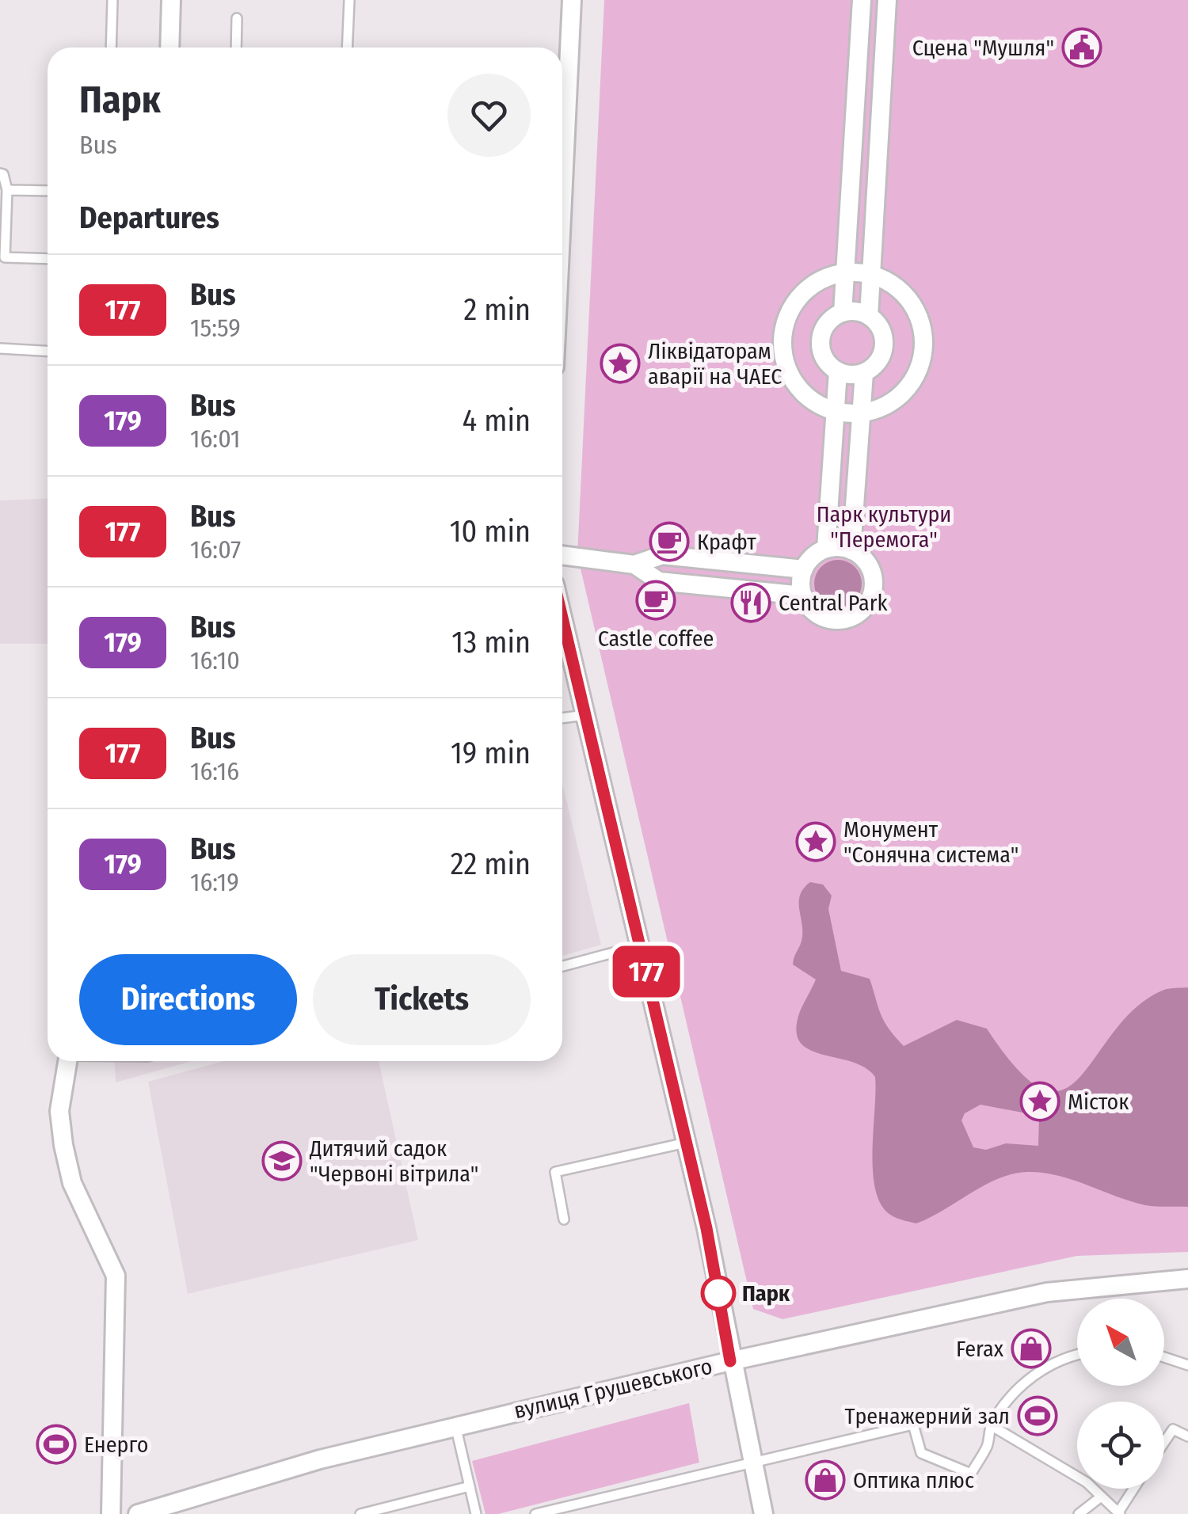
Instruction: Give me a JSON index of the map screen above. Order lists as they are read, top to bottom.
{
  "streets": {
    "street": ["вулиця Грушевського"]
  },
  "parks": ["Парк культури \"Перемога\""],
  "places": {
    "public building": ["Сцена \"Мушля\""],
    "place": ["Ліквідаторам аварії на ЧАЕС", "Монумент \"Сонячна система\"", "Місток"],
    "cafe": ["Крафт", "Castle coffee"],
    "restaurant": ["Central Park"],
    "school or university": ["Дитячий садок \"Червоні вітрила\""],
    "other": ["Парк"],
    "shop": ["Ferax", "Оптика плюс"],
    "sports": ["Тренажерний зал", "Енерго"]
  },
  "lines": ["bus line 177"],
  "north": "top left",
  "page": {
    "on_map": "177",
    "heading": [
      ["Парк", "Bus"],
      "Departures"
    ],
    "list": [
      {
        "mark": "177",
        "name": "Bus",
        "note": "15:59",
        "value": "2 min"
      },
      {
        "mark": "179",
        "name": "Bus",
        "note": "16:01",
        "value": "4 min"
      },
      {
        "mark": "177",
        "name": "Bus",
        "note": "16:07",
        "value": "10 min"
      },
      {
        "mark": "179",
        "name": "Bus",
        "note": "16:10",
        "value": "13 min"
      },
      {
        "mark": "177",
        "name": "Bus",
        "note": "16:16",
        "value": "19 min"
      },
      {
        "mark": "179",
        "name": "Bus",
        "note": "16:19",
        "value": "22 min"
      }
    ],
    "buttons": ["Directions", "Tickets"]
  }
}
